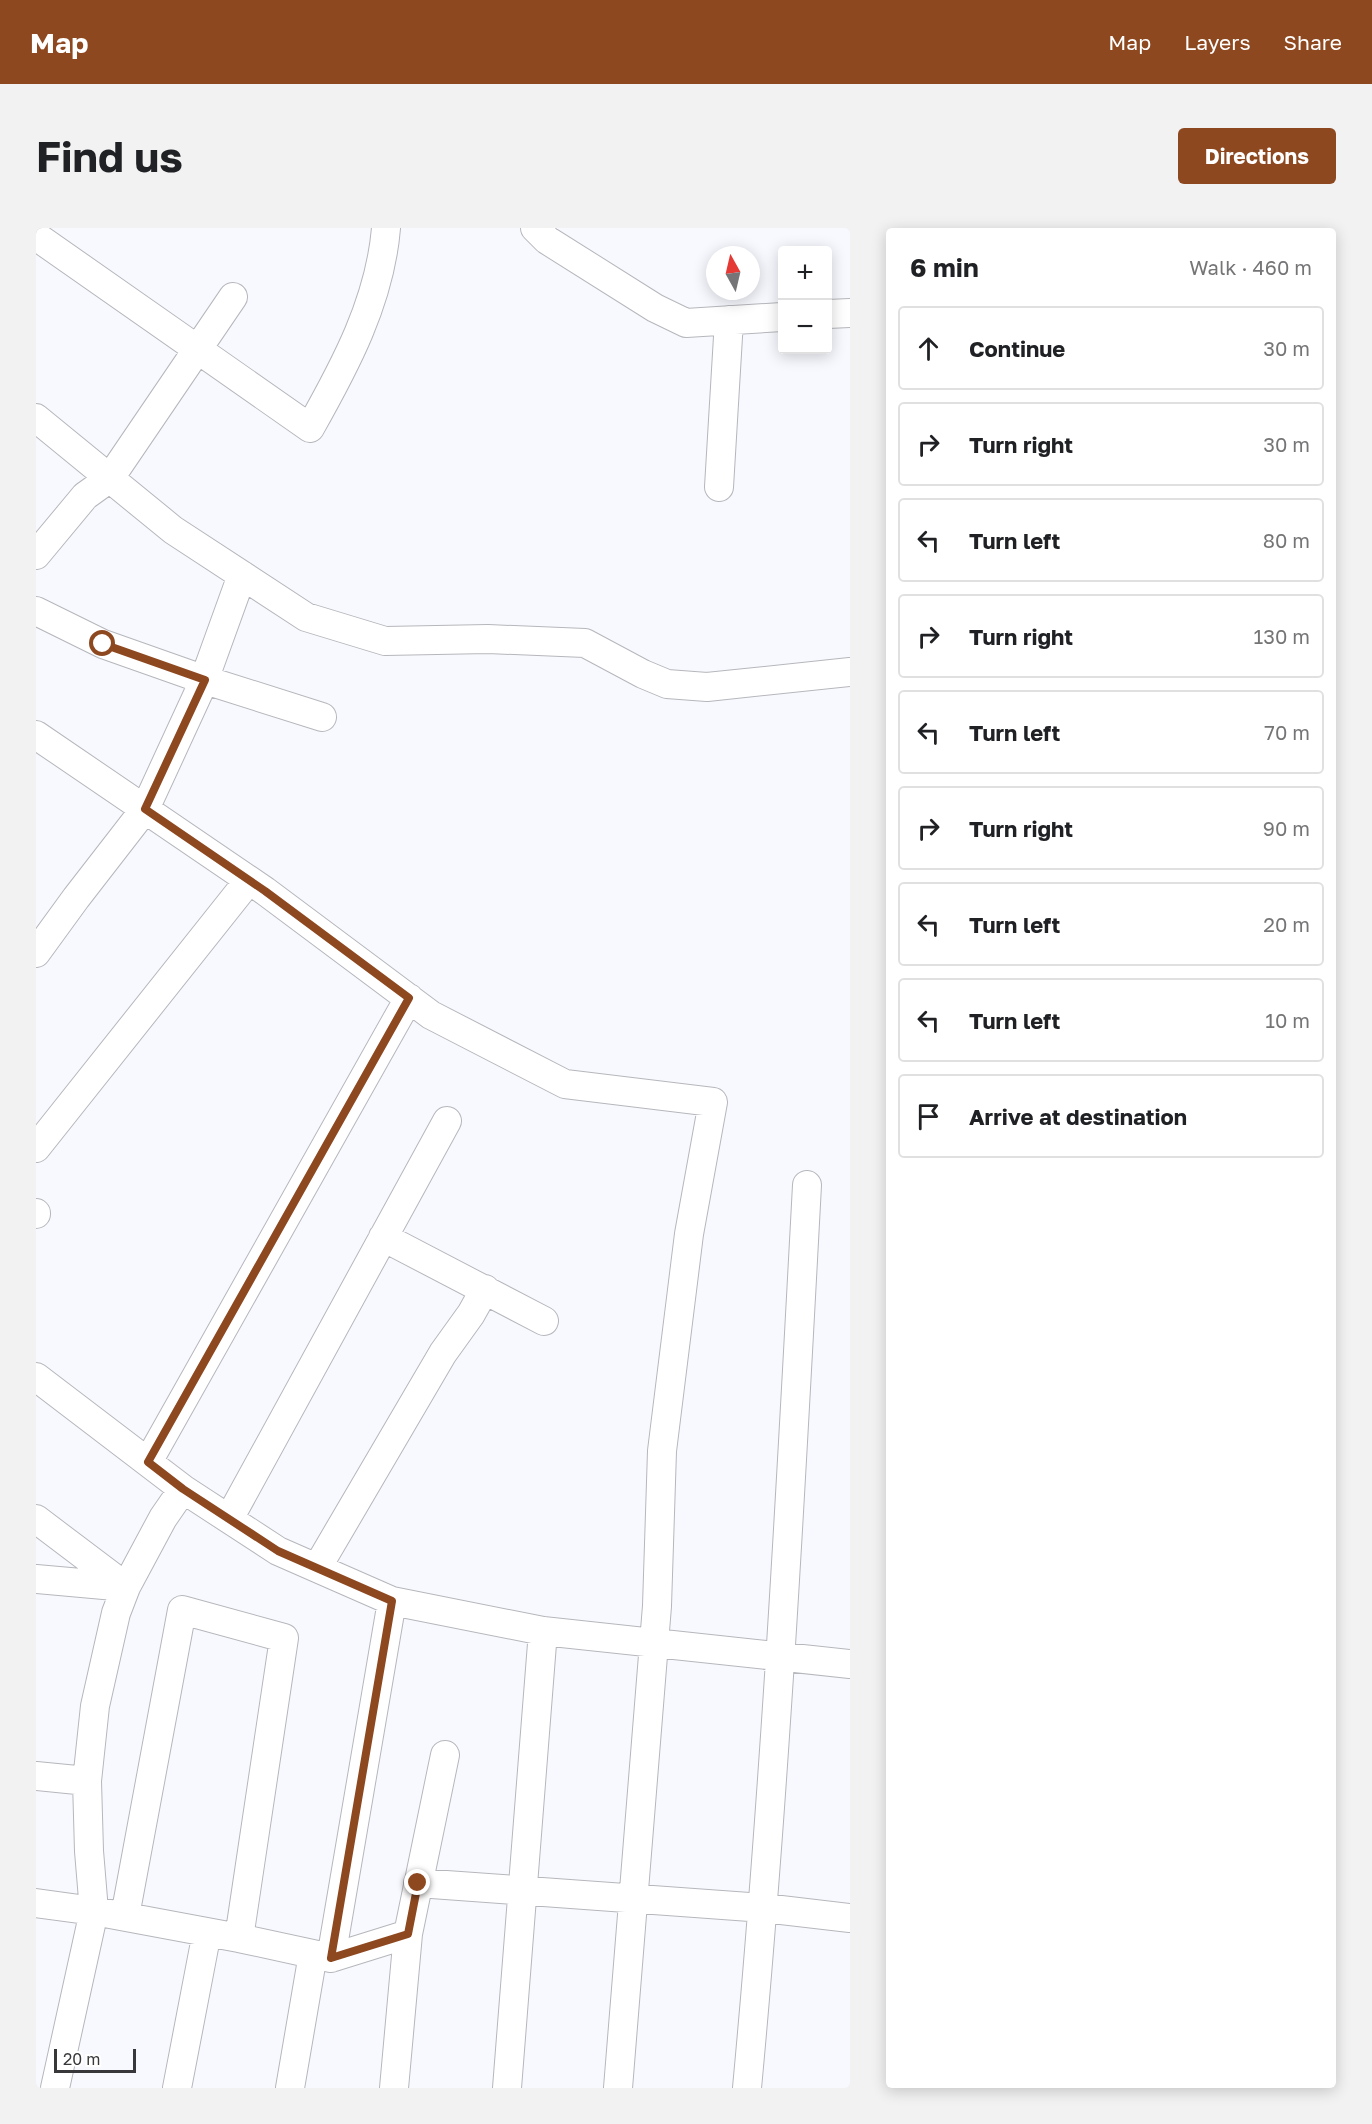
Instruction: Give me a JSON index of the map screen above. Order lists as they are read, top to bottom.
{
  "scale_bar": "20 m",
  "north": "top",
  "page": {
    "header": "Map",
    "nav": ["Map", "Layers", "Share"],
    "buttons": "Directions",
    "title": "Find us",
    "heading": ["6 min", "Walk · 460 m"],
    "map_buttons": ["+", "−"],
    "list": [
      ["Continue", "30 m"],
      ["Turn right", "30 m"],
      ["Turn left", "80 m"],
      ["Turn right", "130 m"],
      ["Turn left", "70 m"],
      ["Turn right", "90 m"],
      ["Turn left", "20 m"],
      ["Turn left", "10 m"],
      "Arrive at destination"
    ],
    "scale": "20 m"
  }
}
